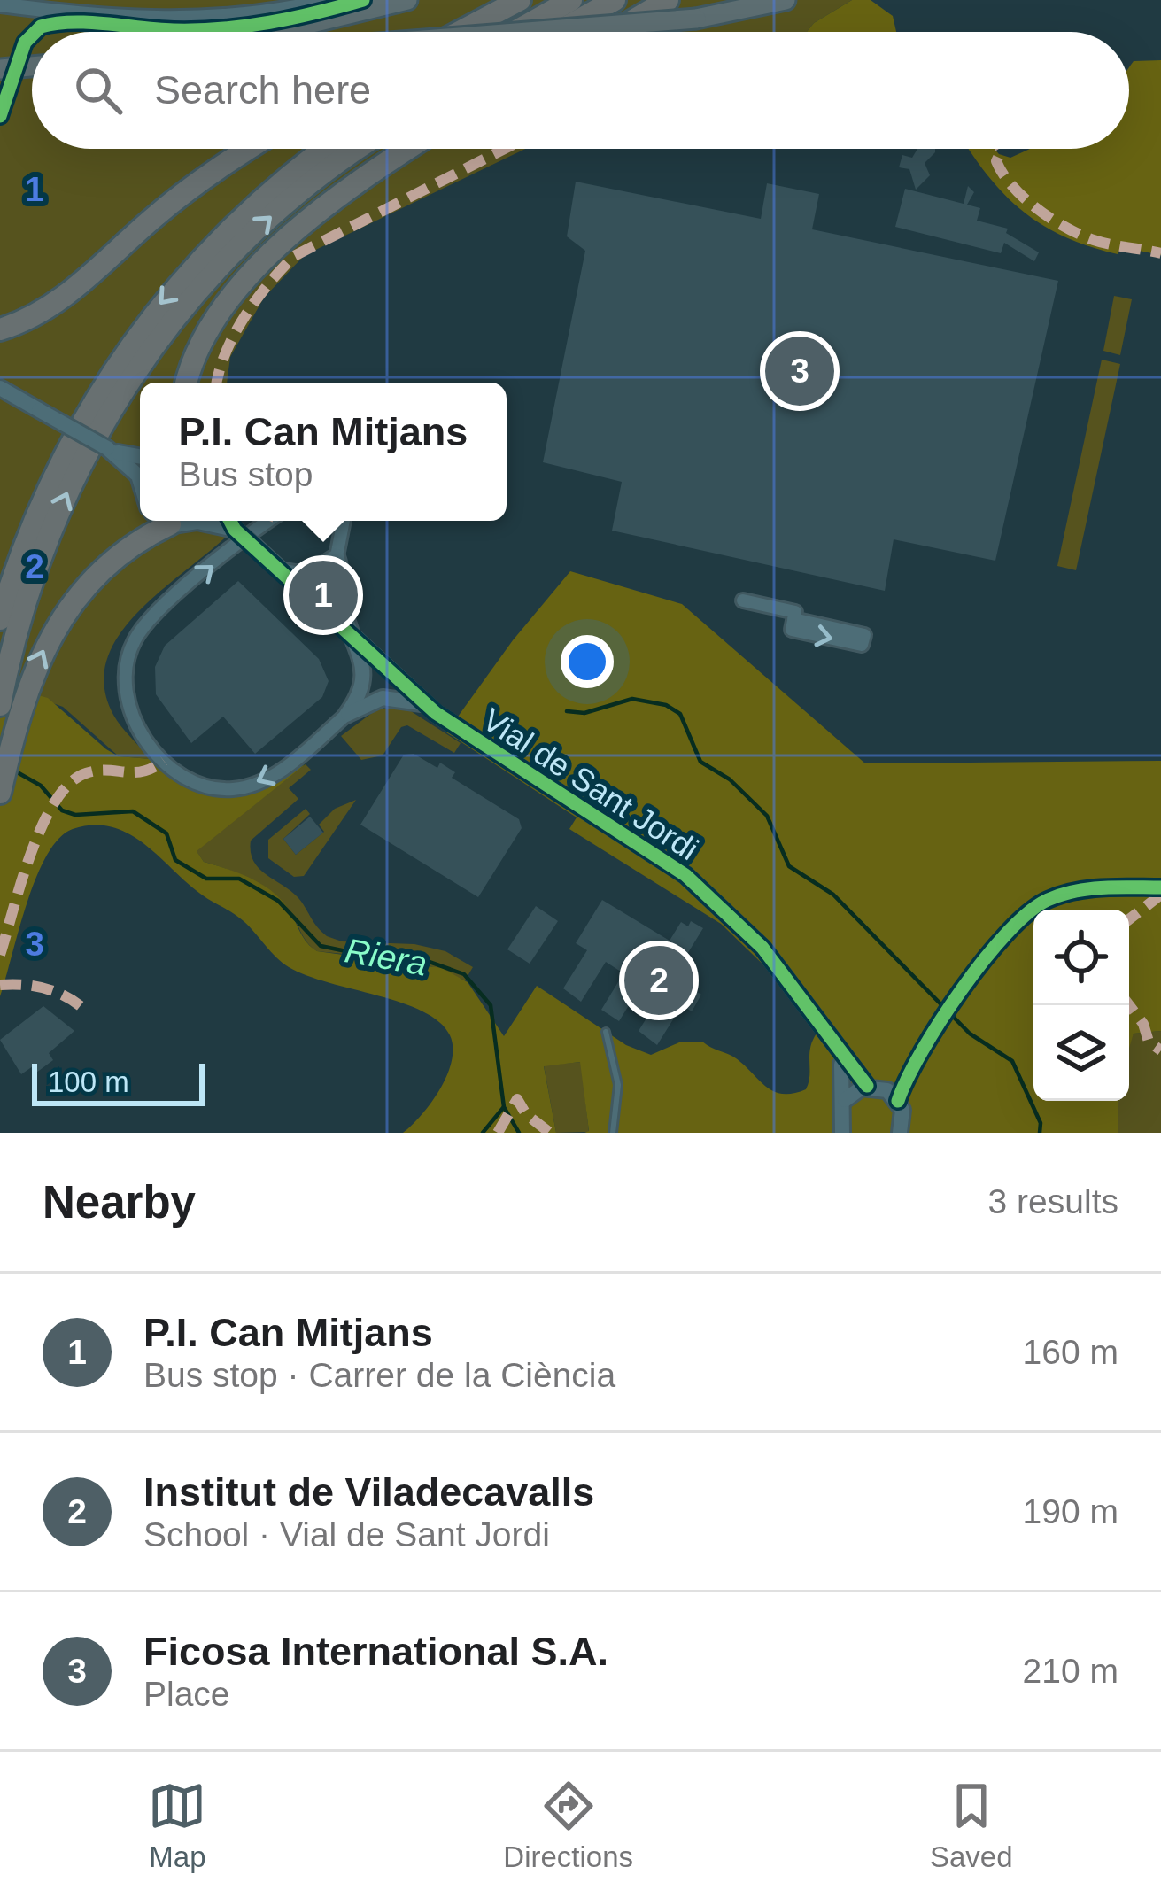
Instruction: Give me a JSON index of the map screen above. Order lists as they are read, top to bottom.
{
  "streets": {
    "street": ["Vial de Sant Jordi"]
  },
  "water": ["Riera"],
  "scale_bar": "100 m",
  "page": {
    "search": "Search here",
    "pins": ["3", "1", "2"],
    "popup": ["P.I. Can Mitjans", "Bus stop"],
    "scale": "100 m",
    "heading": ["Nearby", "3 results"],
    "list": [
      {
        "mark": "1",
        "name": "P.I. Can Mitjans",
        "note": "Bus stop · Carrer de la Ciència",
        "value": "160 m"
      },
      {
        "mark": "2",
        "name": "Institut de Viladecavalls",
        "note": "School · Vial de Sant Jordi",
        "value": "190 m"
      },
      {
        "mark": "3",
        "name": "Ficosa International S.A.",
        "note": "Place",
        "value": "210 m"
      }
    ],
    "nav": ["Map", "Directions", "Saved"]
  },
  "grid": {
    "rows": ["1", "2", "3"]
  }
}
